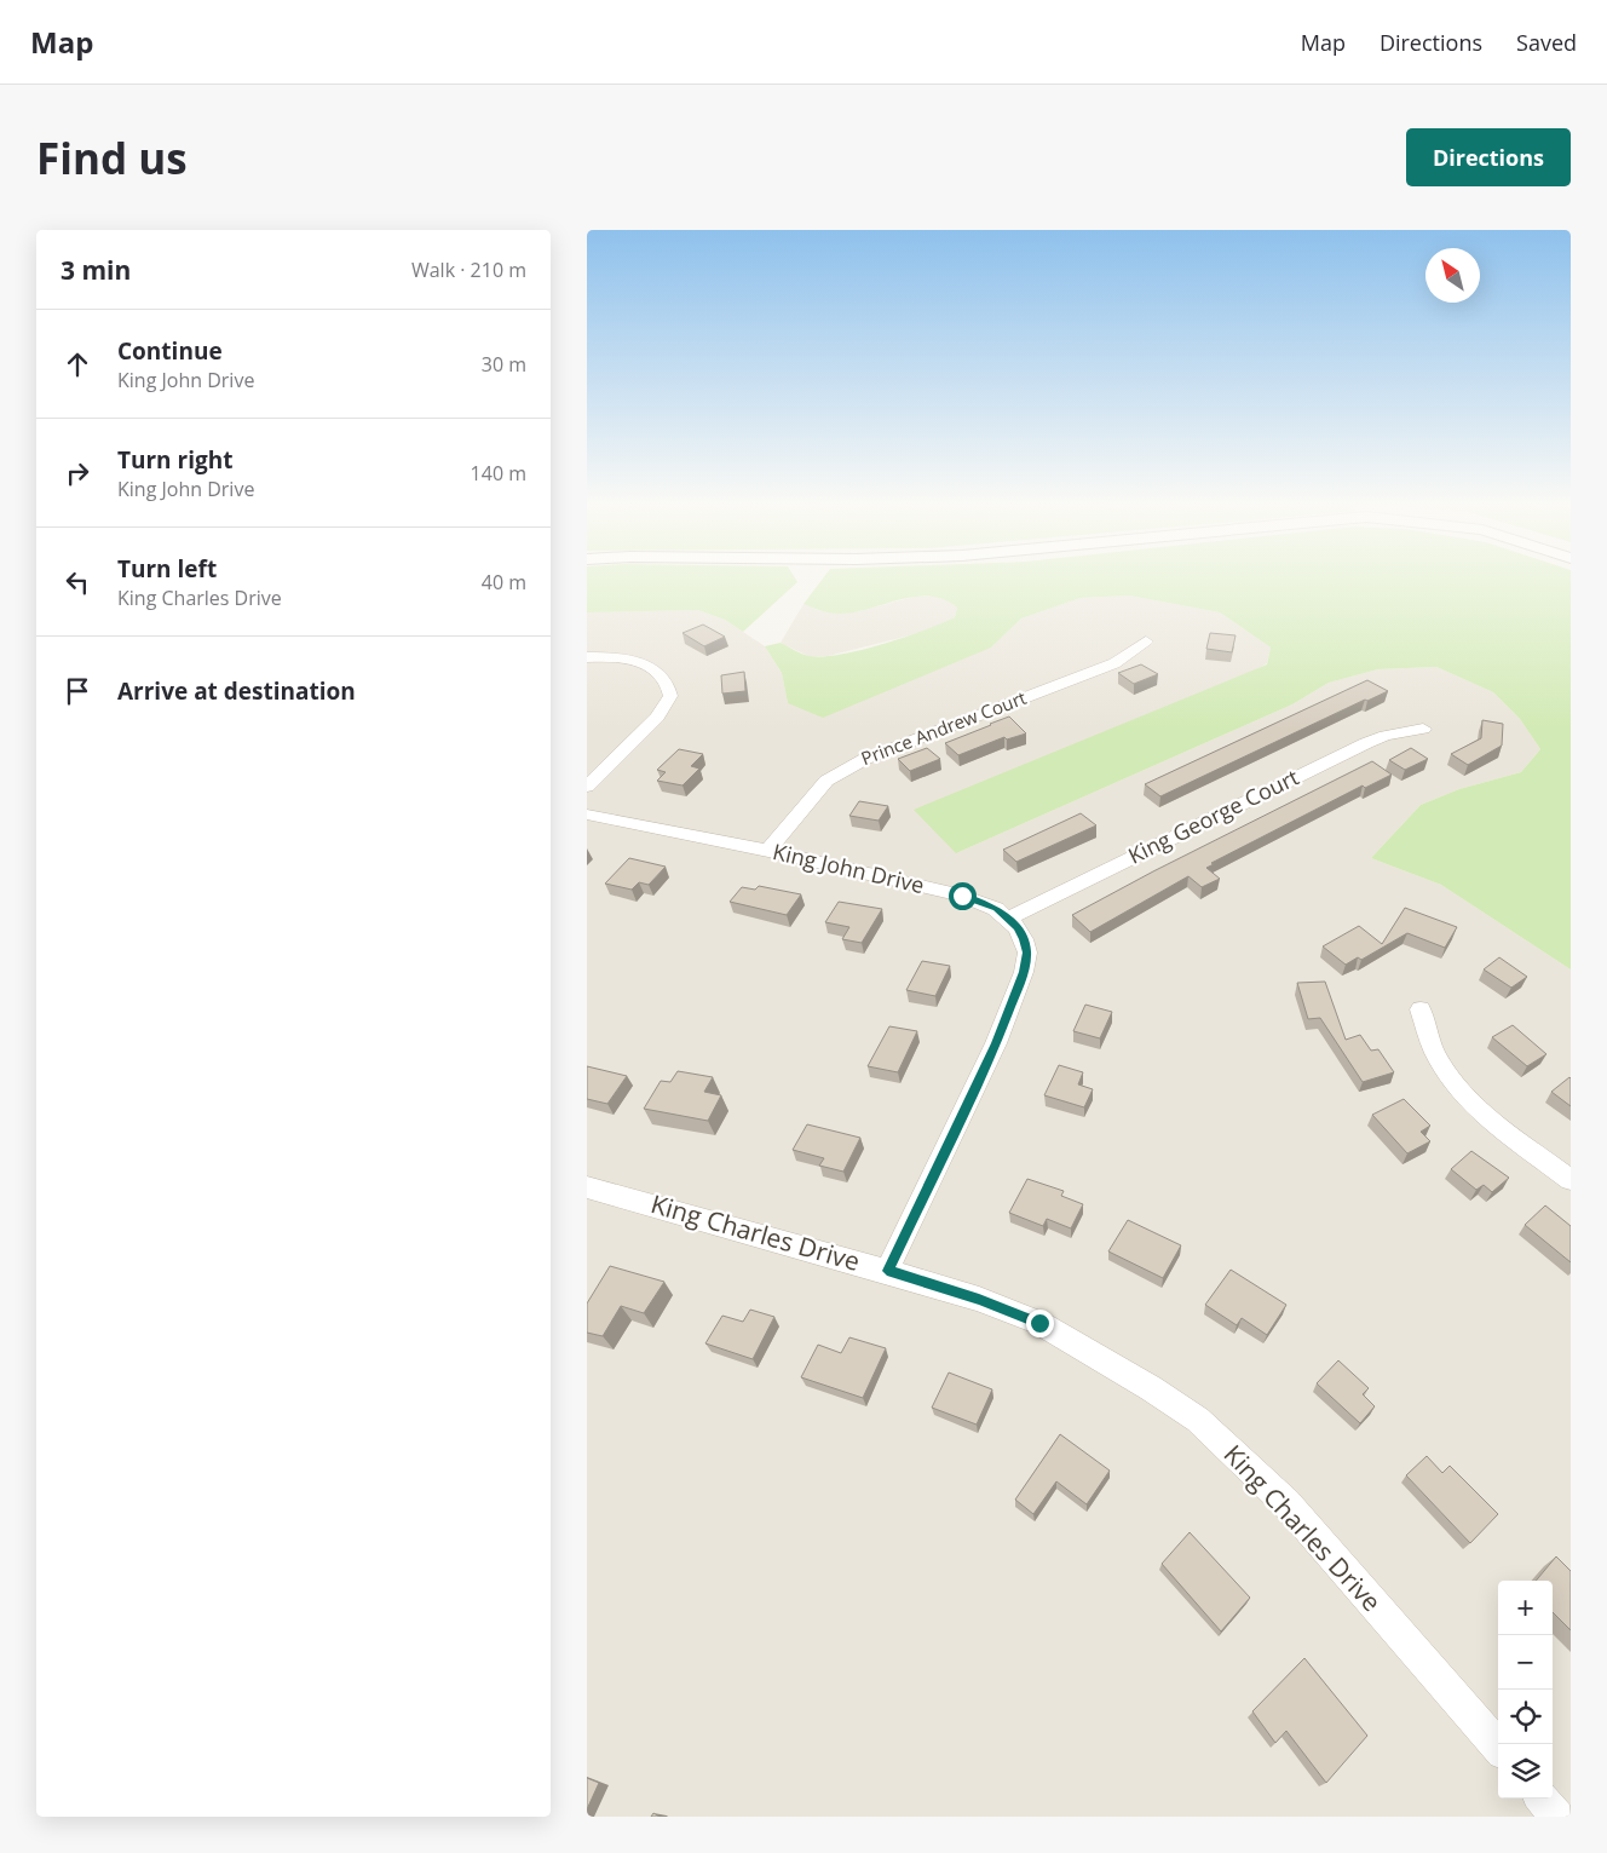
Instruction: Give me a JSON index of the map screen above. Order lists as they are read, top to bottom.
{
  "streets": {
    "street": [
      "Prince Andrew Court",
      "King George Court",
      "King John Drive",
      "King Charles Drive"
    ]
  },
  "crossings": [
    ["Prince Andrew Court", "King John Drive"],
    ["King George Court", "King John Drive"],
    ["King John Drive", "King Charles Drive"]
  ],
  "north": "top left",
  "page": {
    "header": "Map",
    "nav": ["Map", "Directions", "Saved"],
    "buttons": "Directions",
    "title": "Find us",
    "heading": ["3 min", "Walk · 210 m"],
    "list": [
      ["Continue", "King John Drive", "30 m"],
      ["Turn right", "King John Drive", "140 m"],
      ["Turn left", "King Charles Drive", "40 m"],
      "Arrive at destination"
    ],
    "map_buttons": ["+", "−"]
  }
}
